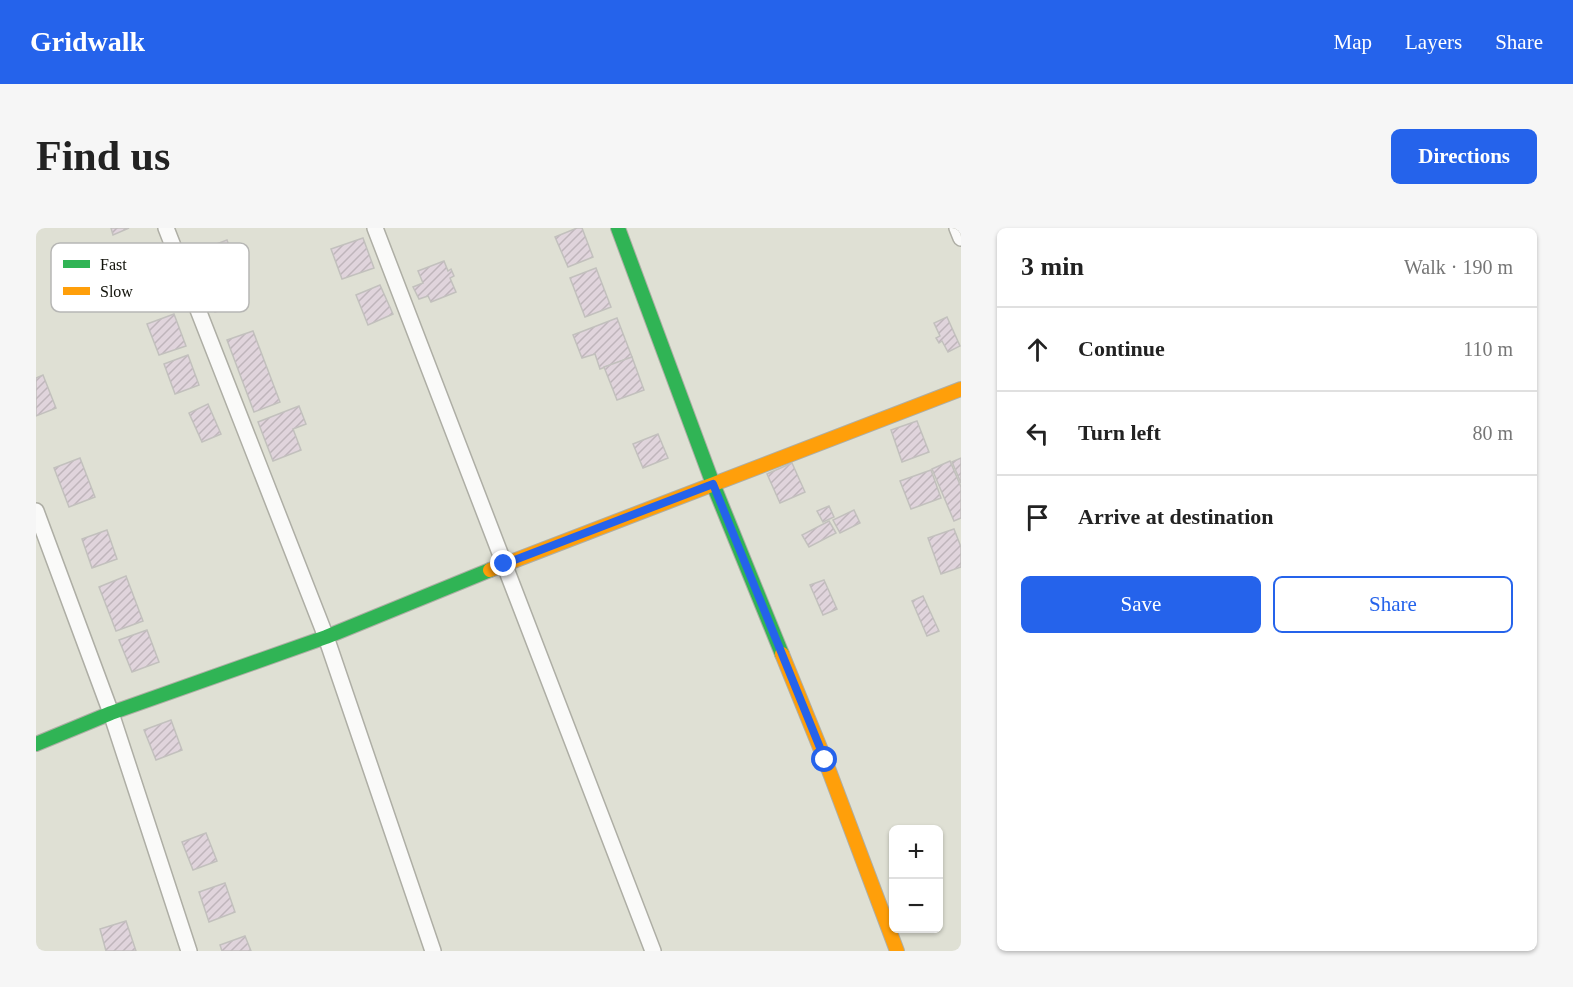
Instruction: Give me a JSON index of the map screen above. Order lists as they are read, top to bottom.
{
  "legend": ["Fast", "Slow"],
  "page": {
    "header": "Gridwalk",
    "nav": ["Map", "Layers", "Share"],
    "buttons": [
      "Directions",
      ["Save", "Share"]
    ],
    "title": "Find us",
    "heading": ["3 min", "Walk · 190 m"],
    "list": [
      ["Continue", "110 m"],
      ["Turn left", "80 m"],
      "Arrive at destination"
    ],
    "map_buttons": ["+", "−"]
  }
}
